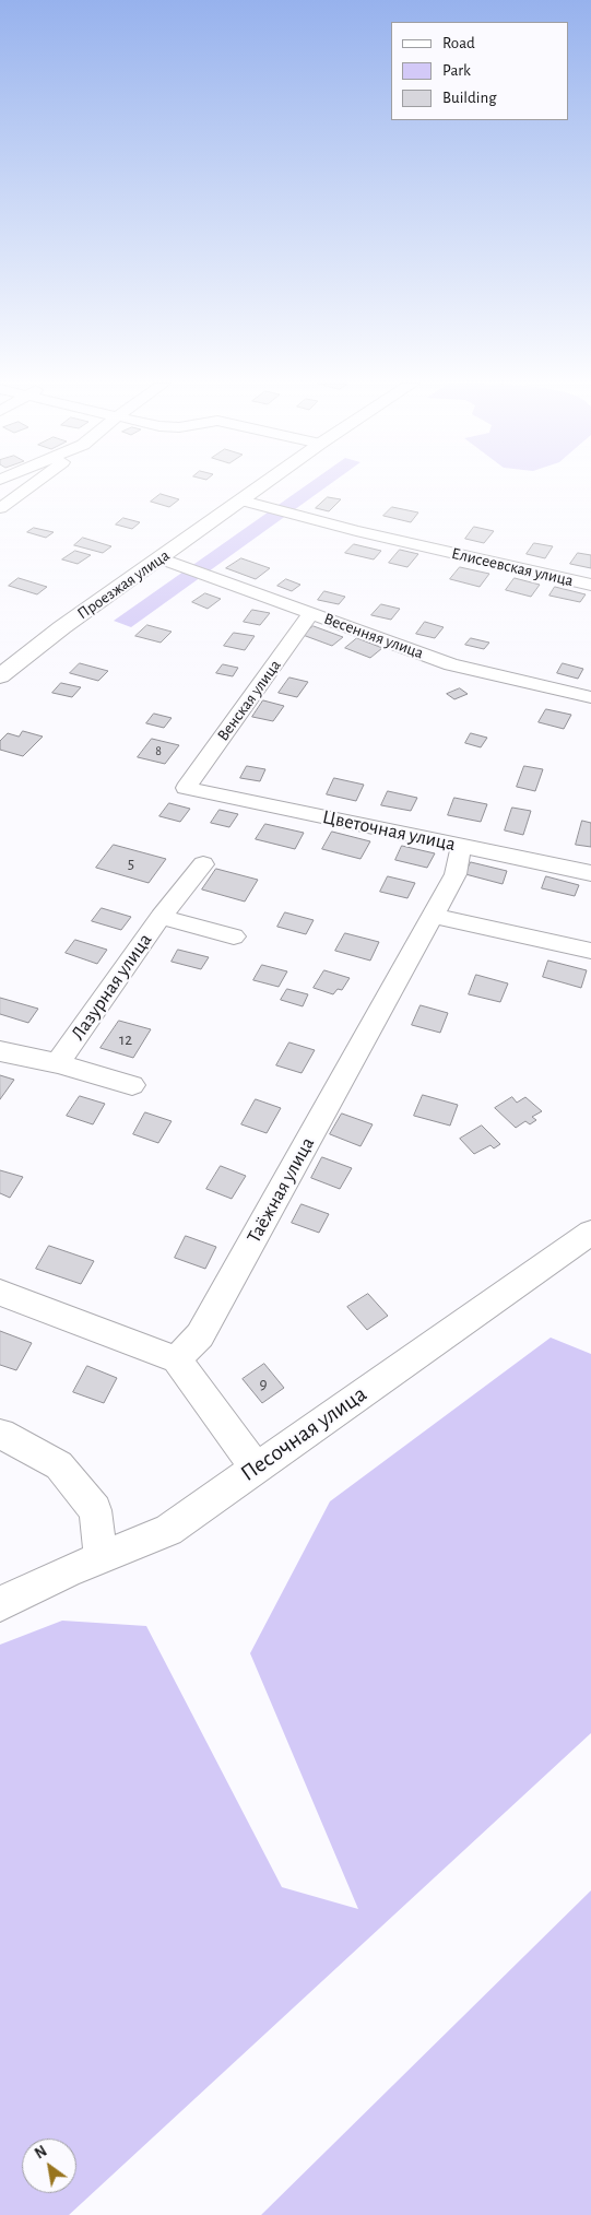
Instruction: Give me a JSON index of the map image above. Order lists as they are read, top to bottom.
{
  "streets": {
    "main road": ["Проезжая улица"],
    "street": [
      "Елисеевская улица",
      "Весенняя улица",
      "Венская улица",
      "Цветочная улица",
      "Лазурная улица",
      "Таёжная улица",
      "Песочная улица"
    ]
  },
  "crossings": [
    ["Елисеевская улица", "Проезжая улица"],
    ["Проезжая улица", "Весенняя улица"],
    ["Весенняя улица", "Венская улица"],
    ["Венская улица", "Цветочная улица"],
    ["Цветочная улица", "Таёжная улица"]
  ],
  "house_numbers": [
    "8",
    "5",
    "12",
    "9"
  ],
  "legend": ["Road", "Park", "Building"],
  "north": "top left"
}
